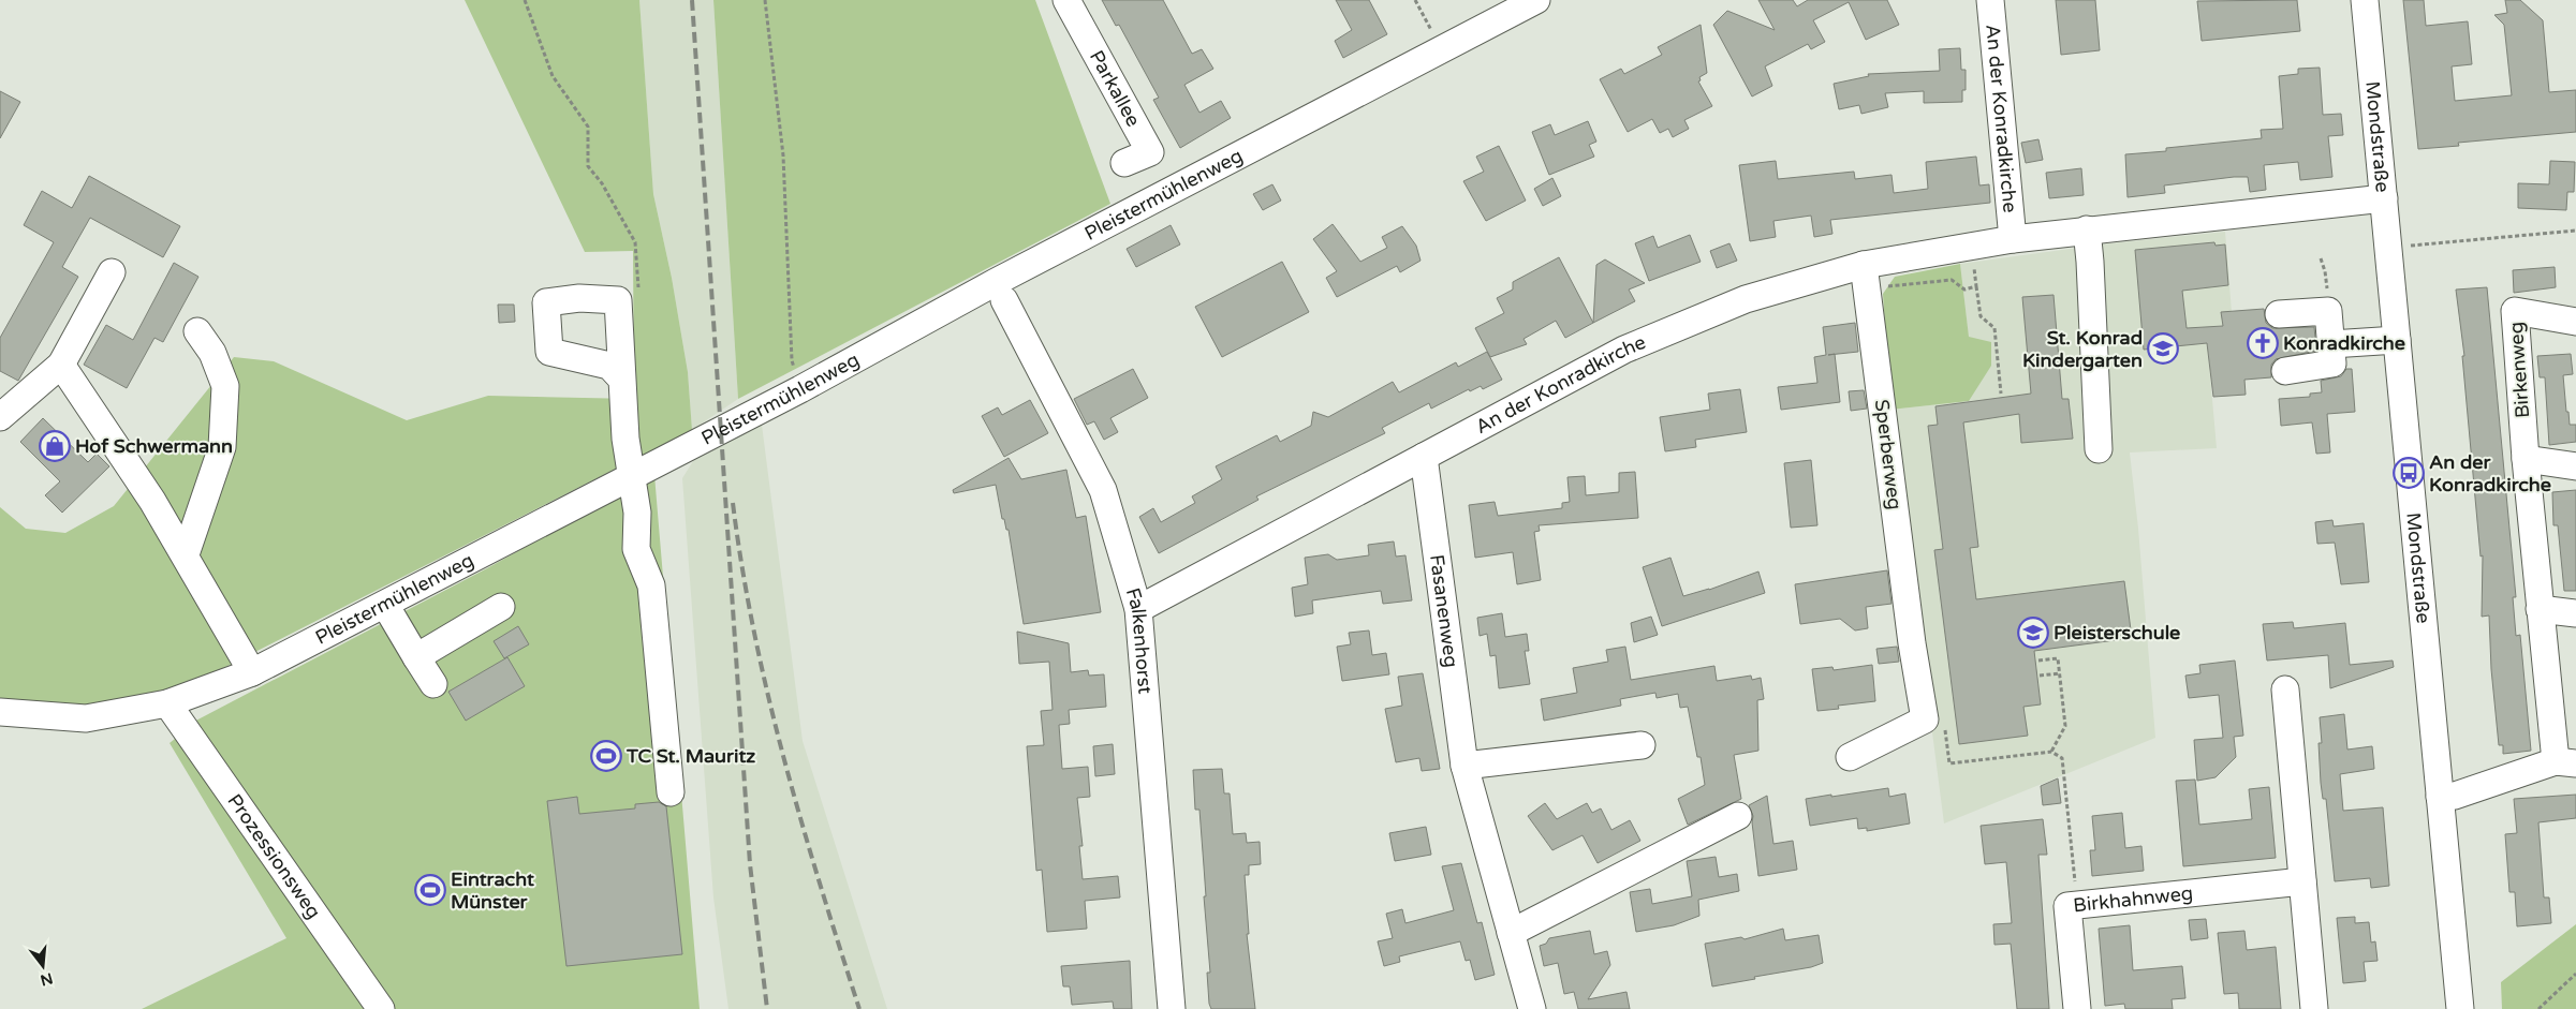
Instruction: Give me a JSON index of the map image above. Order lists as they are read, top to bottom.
{
  "streets": {
    "street": [
      "Parkallee",
      "An der Konradkirche",
      "Mondstraße",
      "Pleistermühlenweg",
      "Birkenweg",
      "Sperberweg",
      "Fasanenweg",
      "Falkenhorst",
      "Prozessionsweg",
      "Birkhahnweg"
    ]
  },
  "crossings": [
    ["An der Konradkirche", "Mondstraße"],
    ["An der Konradkirche", "Sperberweg"],
    ["An der Konradkirche", "Fasanenweg"],
    ["An der Konradkirche", "Falkenhorst"],
    ["Mondstraße", "Birkenweg"],
    ["Pleistermühlenweg", "Prozessionsweg"]
  ],
  "places": {
    "church": ["Konradkirche"],
    "school or university": ["St. Konrad Kindergarten", "Pleisterschule"],
    "shop": ["Hof Schwermann"],
    "bus stop": ["An der Konradkirche"],
    "sports": ["TC St. Mauritz", "Eintracht Münster"]
  },
  "north": "bottom"
}
